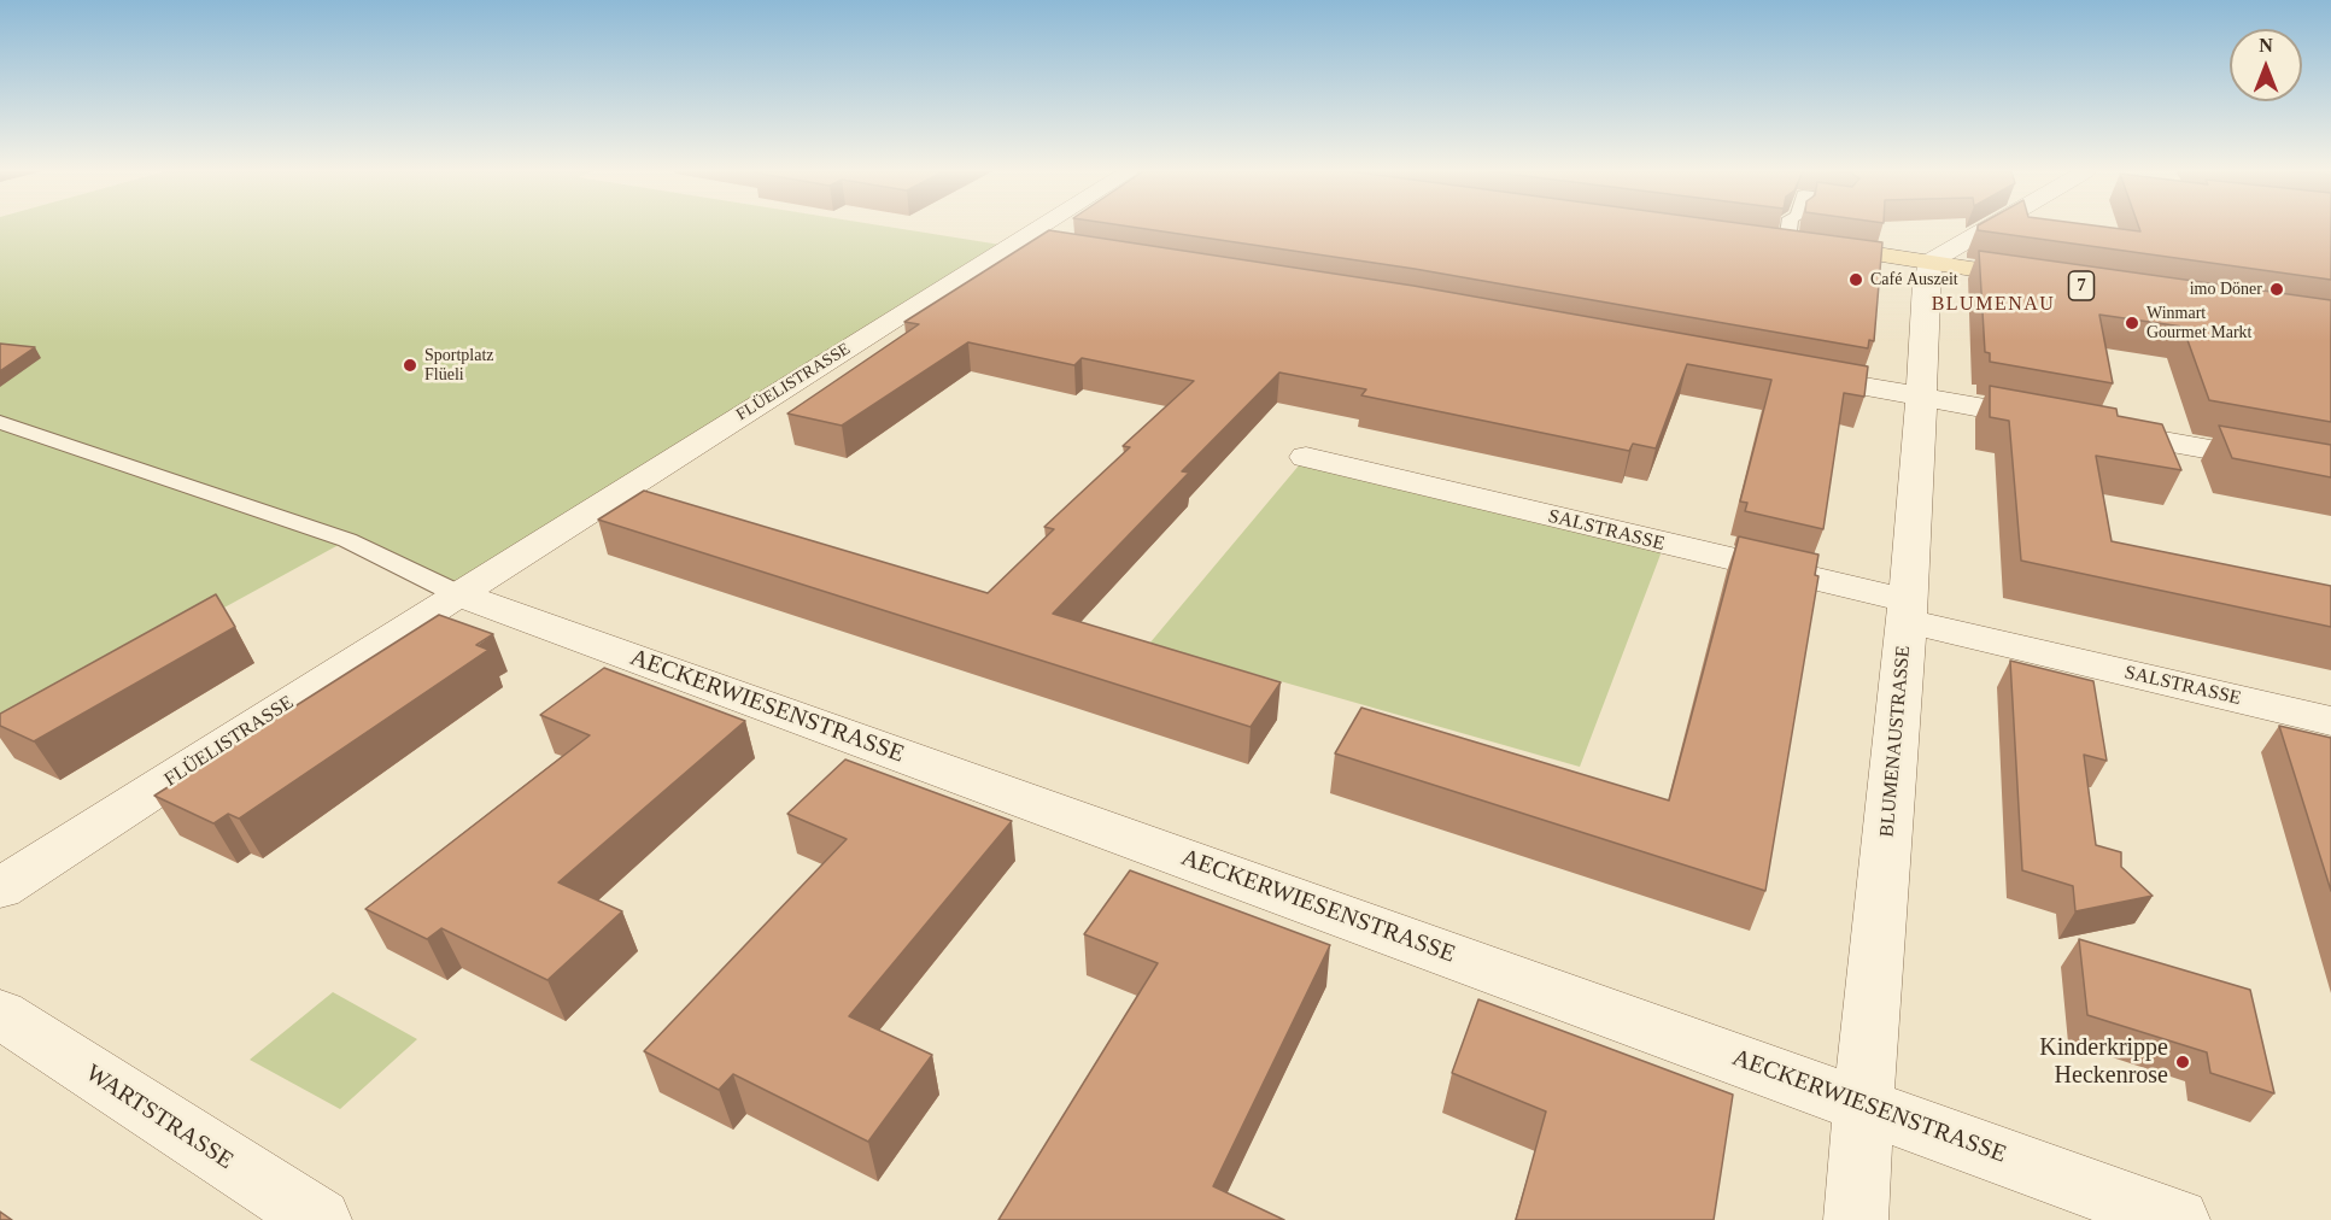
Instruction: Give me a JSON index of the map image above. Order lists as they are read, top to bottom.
{
  "streets": {
    "main road": ["7"],
    "street": [
      "FLÜELISTRASSE",
      "SALSTRASSE",
      "AECKERWIESENSTRASSE",
      "BLUMENAUSTRASSE",
      "WARTSTRASSE"
    ]
  },
  "crossings": [
    ["7", "BLUMENAUSTRASSE"],
    ["FLÜELISTRASSE", "AECKERWIESENSTRASSE"],
    ["SALSTRASSE", "BLUMENAUSTRASSE"],
    ["AECKERWIESENSTRASSE", "BLUMENAUSTRASSE"]
  ],
  "districts": ["BLUMENAU"],
  "places": [
    "Café Auszeit",
    "imo Döner",
    "Winmart Gourmet Markt",
    "Sportplatz Flüeli",
    "Kinderkrippe Heckenrose"
  ],
  "north": "top"
}
